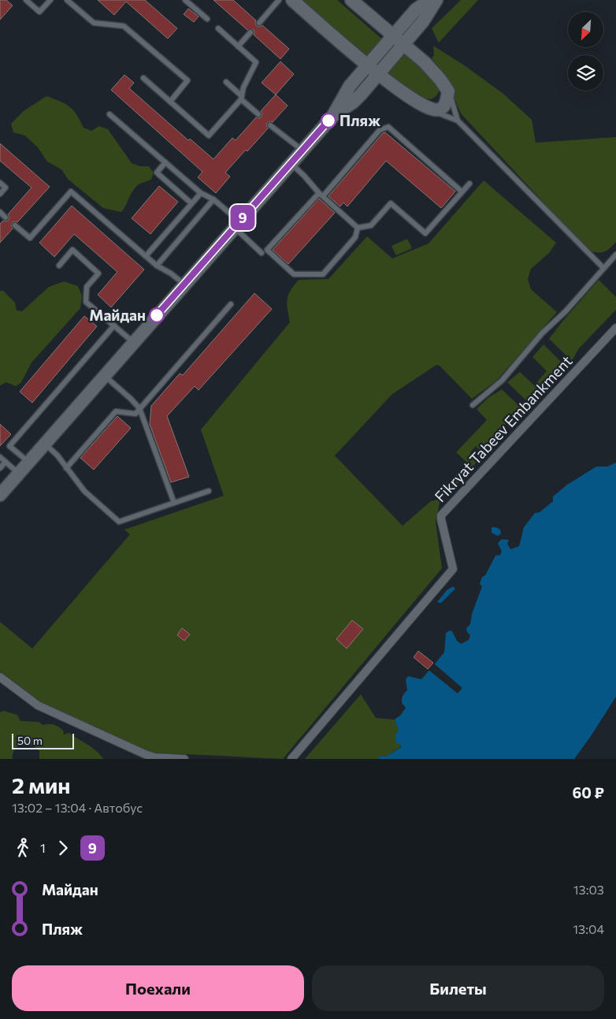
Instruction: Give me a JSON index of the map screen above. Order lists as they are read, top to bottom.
{
  "streets": {
    "street": ["Fikryat Tabeev Embankment"]
  },
  "places": ["Пляж", "Майдан"],
  "lines": ["bus line 9"],
  "scale_bar": "50 m",
  "north": "bottom left",
  "page": {
    "on_map": "9",
    "scale": "50 m",
    "heading": ["2 мин", "13:02 – 13:04 · Автобус", "60 ₽"],
    "legs": ["1", "9"],
    "list": [
      {
        "name": "Майдан",
        "value": "13:03"
      },
      {
        "name": "Пляж",
        "value": "13:04"
      }
    ],
    "buttons": ["Поехали", "Билеты"]
  }
}
